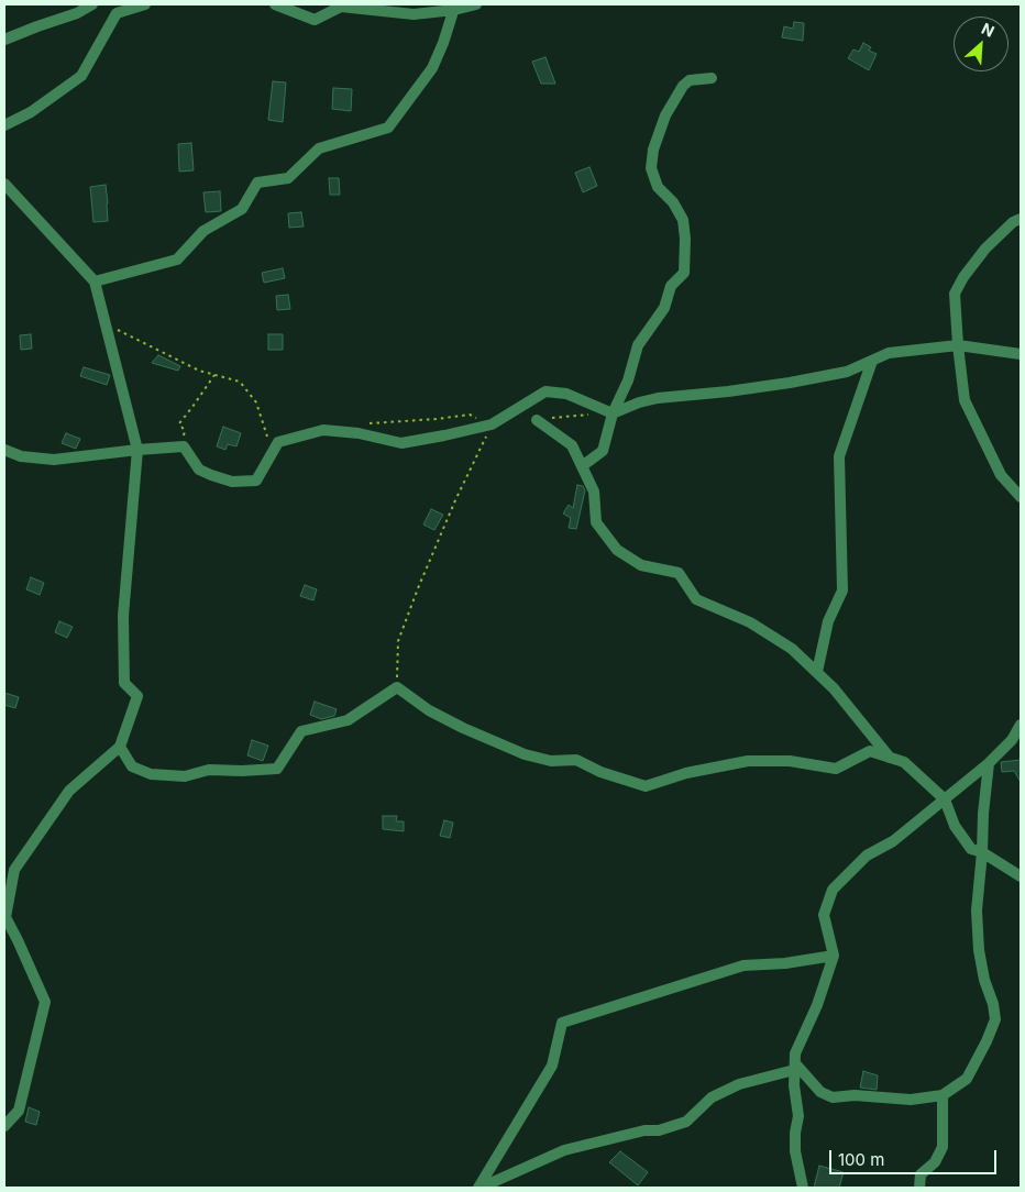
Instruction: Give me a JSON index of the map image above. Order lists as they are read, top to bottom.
{
  "scale_bar": "100 m",
  "north": "top right"
}
